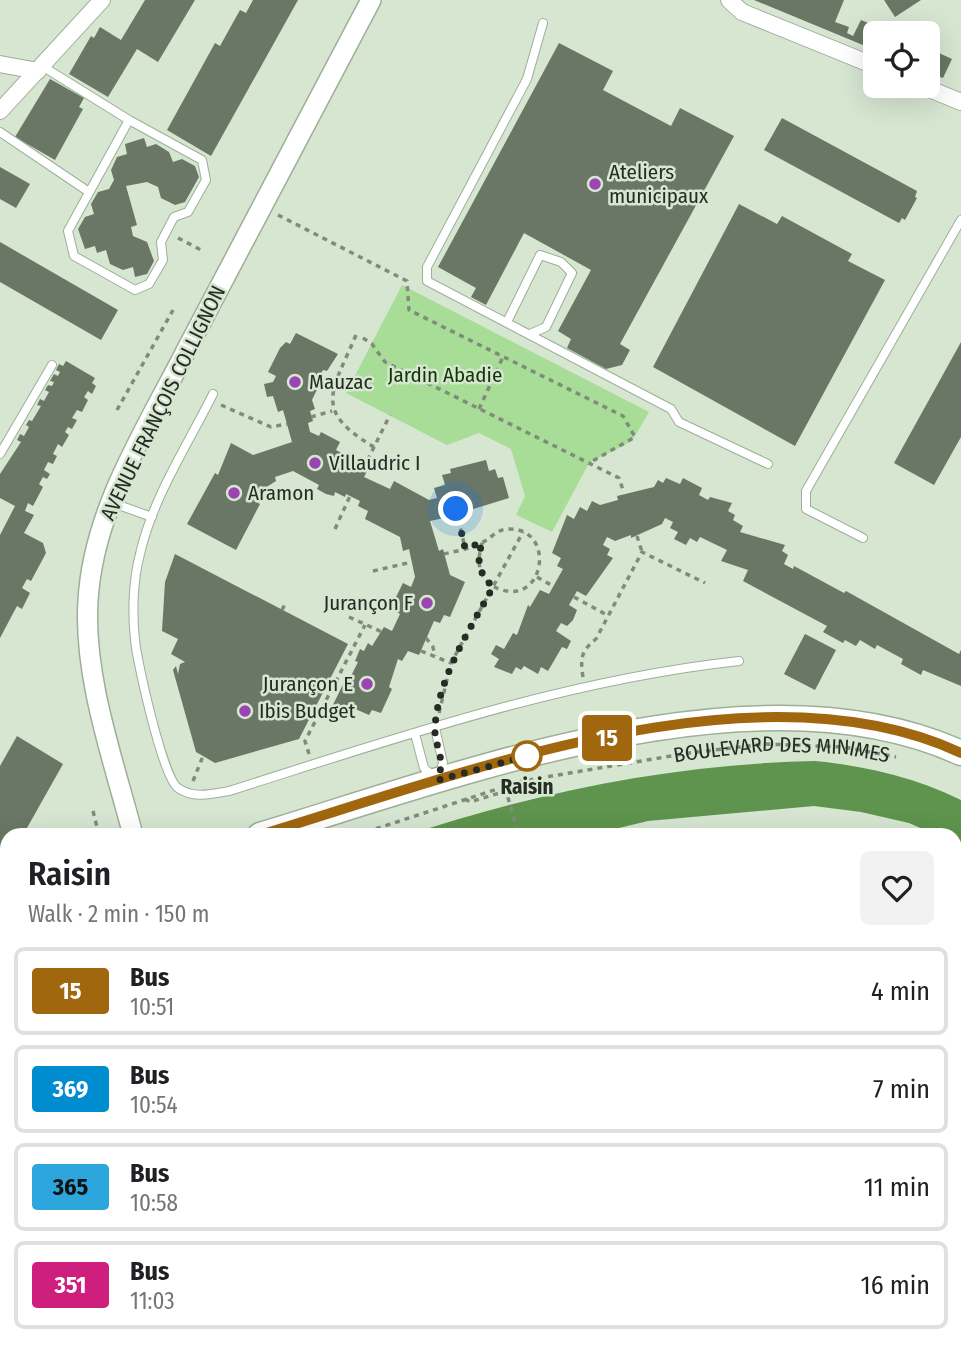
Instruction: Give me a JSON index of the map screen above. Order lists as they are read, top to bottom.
{
  "streets": {
    "main road": ["BOULEVARD DES MINIMES"],
    "street": ["AVENUE FRANÇOIS COLLIGNON"]
  },
  "parks": ["Jardin Abadie"],
  "places": [
    "Ateliers municipaux",
    "Mauzac",
    "Villaudric I",
    "Aramon",
    "Jurançon F",
    "Jurançon E",
    "Ibis Budget",
    "Raisin"
  ],
  "lines": ["bus line 15"],
  "page": {
    "on_map": "15",
    "heading": ["Raisin", "Walk · 2 min · 150 m"],
    "list": [
      {
        "mark": "15",
        "name": "Bus",
        "note": "10:51",
        "value": "4 min"
      },
      {
        "mark": "369",
        "name": "Bus",
        "note": "10:54",
        "value": "7 min"
      },
      {
        "mark": "365",
        "name": "Bus",
        "note": "10:58",
        "value": "11 min"
      },
      {
        "mark": "351",
        "name": "Bus",
        "note": "11:03",
        "value": "16 min"
      }
    ]
  }
}
